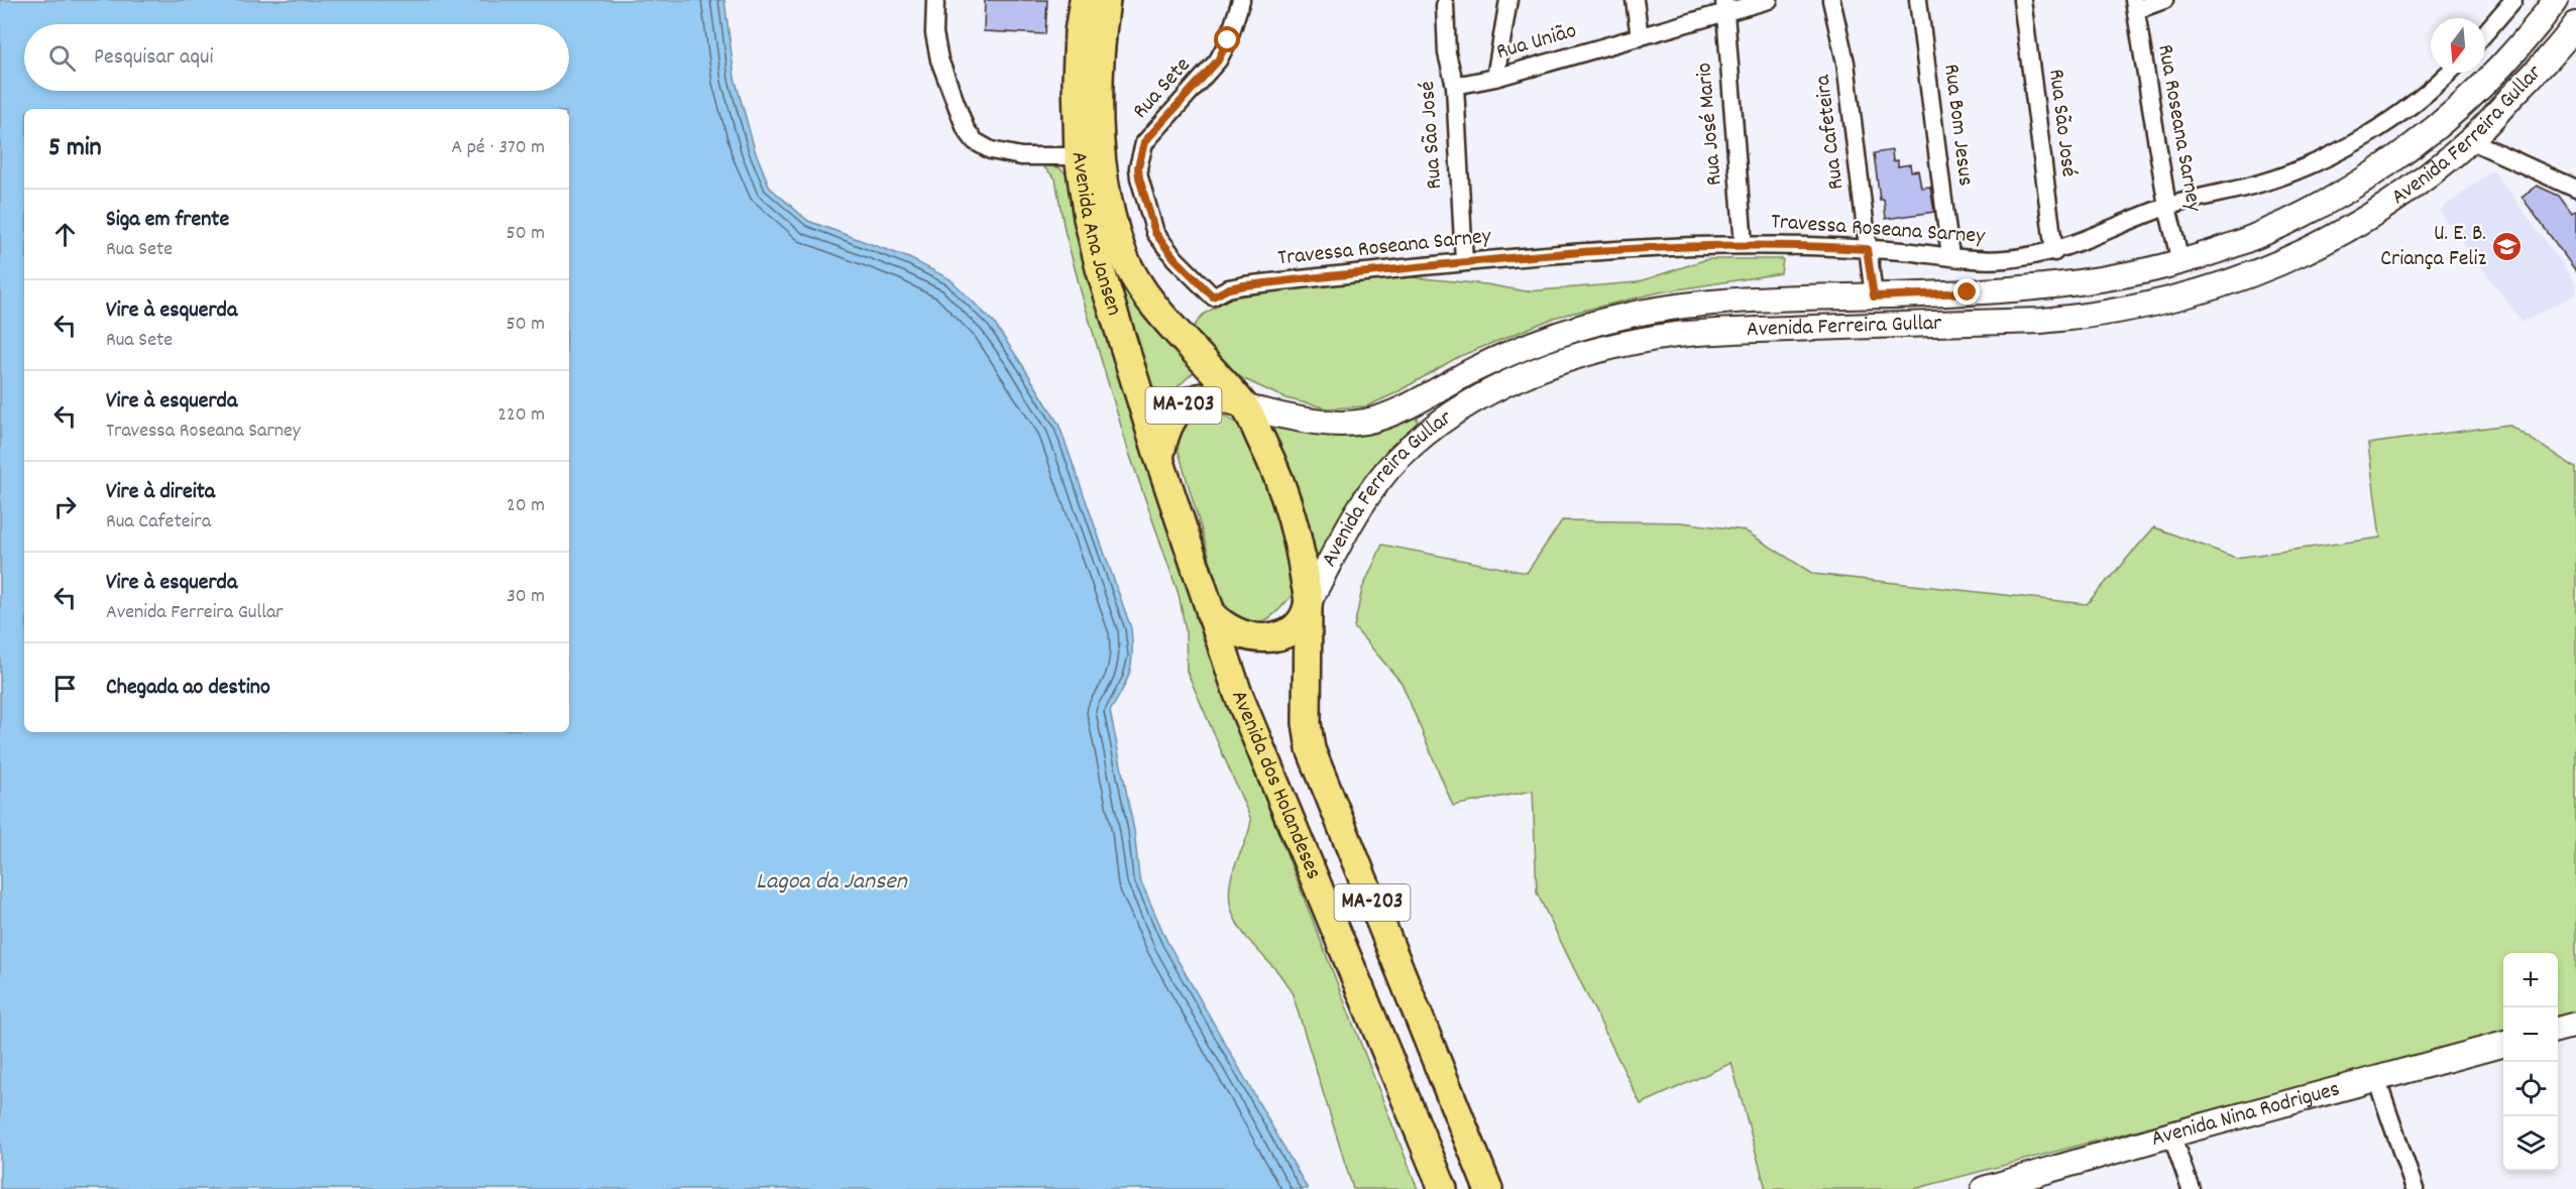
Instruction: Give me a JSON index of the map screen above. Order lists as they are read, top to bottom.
{
  "streets": {
    "main road": [
      "Avenida Ferreira Gullar",
      "Avenida Ana Jansen",
      "MA-203",
      "Avenida dos Holandeses",
      "Avenida Nina Rodrigues"
    ],
    "street": [
      "Rua União",
      "Rua Sete",
      "Rua São José",
      "Rua José Mario",
      "Rua Bom Jesus",
      "Rua Roseana Sarney",
      "Rua Cafeteira",
      "Travessa Roseana Sarney"
    ]
  },
  "crossings": [
    ["Rua União", "Rua São José"],
    ["Rua União", "Rua José Mario"],
    ["Rua Sete", "Travessa Roseana Sarney"],
    ["Rua São José", "Travessa Roseana Sarney"],
    ["Rua José Mario", "Travessa Roseana Sarney"],
    ["Rua Bom Jesus", "Travessa Roseana Sarney"],
    ["Rua Roseana Sarney", "Avenida Ferreira Gullar"],
    ["Rua Roseana Sarney", "Travessa Roseana Sarney"],
    ["Rua Cafeteira", "Avenida Ferreira Gullar"],
    ["Rua Cafeteira", "Travessa Roseana Sarney"],
    ["Avenida Ferreira Gullar", "Avenida Ana Jansen"],
    ["Avenida Ferreira Gullar", "MA-203"],
    ["Avenida Ferreira Gullar", "Avenida dos Holandeses"],
    ["Avenida Ana Jansen", "MA-203"],
    ["MA-203", "Avenida dos Holandeses"]
  ],
  "water": ["Lagoa da Jansen"],
  "places": {
    "school or university": ["U. E. B. Criança Feliz"]
  },
  "north": "bottom",
  "page": {
    "search": "Pesquisar aqui",
    "heading": ["5 min", "A pé · 370 m"],
    "list": [
      ["Siga em frente", "Rua Sete", "50 m"],
      ["Vire à esquerda", "Rua Sete", "50 m"],
      ["Vire à esquerda", "Travessa Roseana Sarney", "220 m"],
      ["Vire à direita", "Rua Cafeteira", "20 m"],
      ["Vire à esquerda", "Avenida Ferreira Gullar", "30 m"],
      "Chegada ao destino"
    ],
    "map_buttons": ["+", "−"]
  }
}
